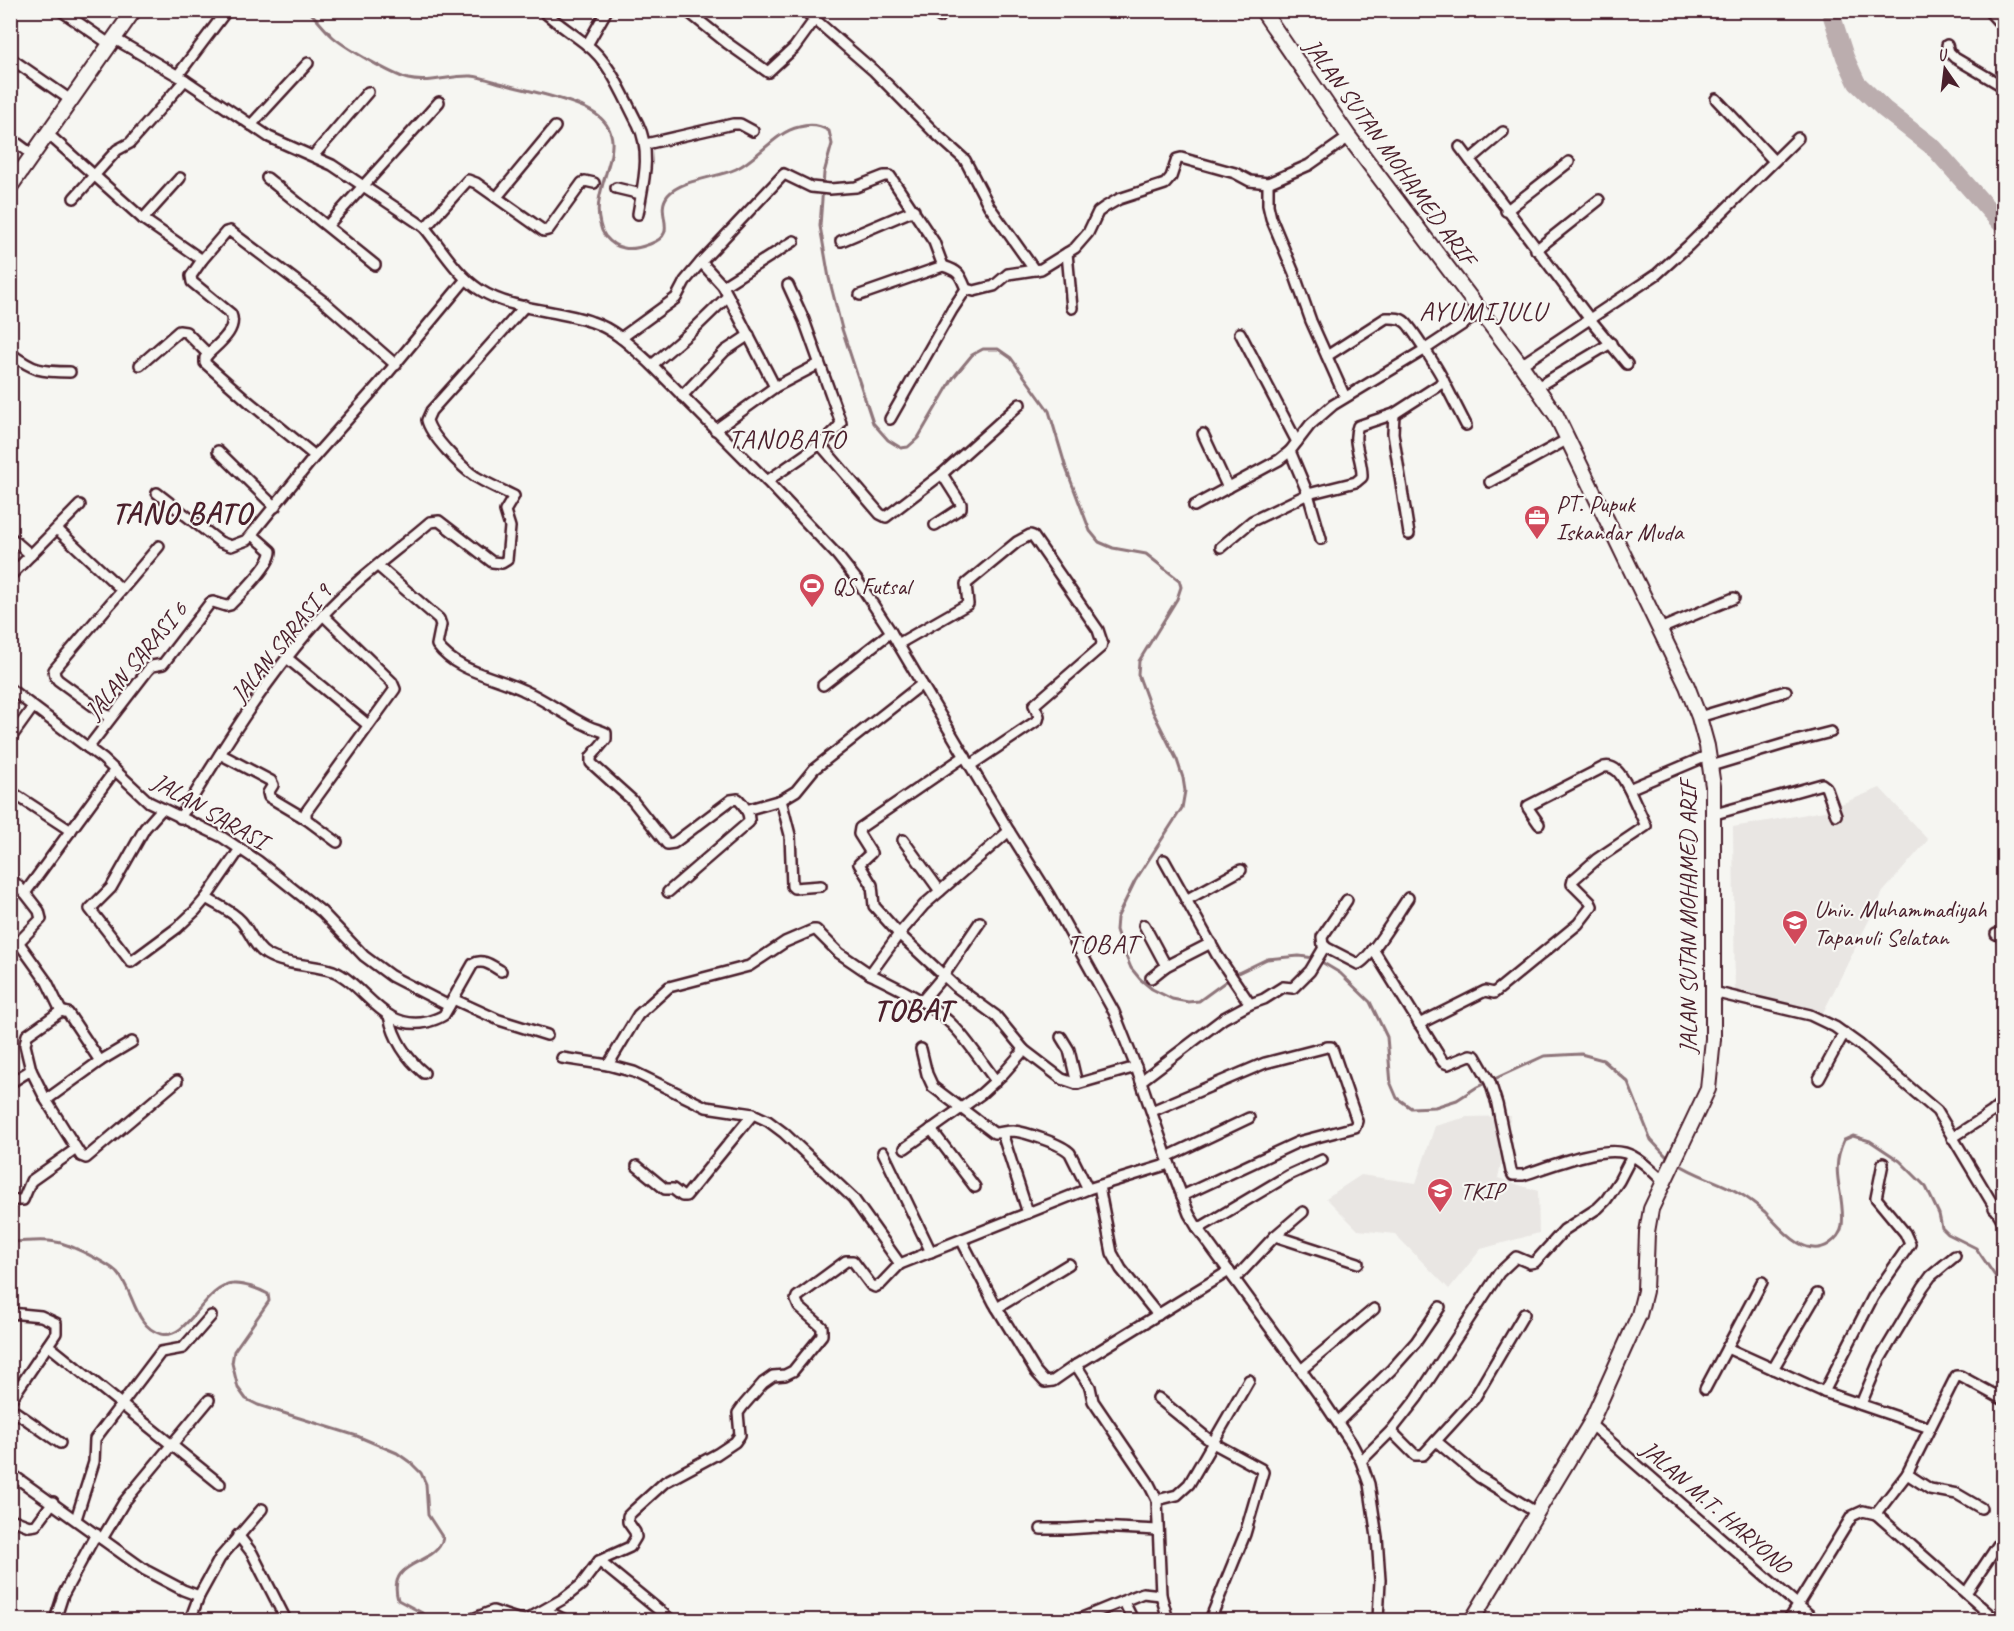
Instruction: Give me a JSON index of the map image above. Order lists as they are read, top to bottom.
{
  "streets": {
    "street": [
      "JALAN SUTAN MOHAMED ARIF",
      "JALAN SARASI 9",
      "JALAN SARASI 6",
      "JALAN SARASI",
      "JALAN M.T. HARYONO"
    ]
  },
  "crossings": [
    ["JALAN SUTAN MOHAMED ARIF", "JALAN M.T. HARYONO"],
    ["JALAN SARASI 9", "JALAN SARASI"],
    ["JALAN SARASI 6", "JALAN SARASI"]
  ],
  "districts": [
    "AYUMIJULU",
    "TANOBATO",
    "TANO BATO",
    "TOBAT",
    "TOBAT"
  ],
  "places": {
    "office": ["PT. Pupuk Iskandar Muda"],
    "sports": ["QS Futsal"],
    "school or university": ["Univ. Muhammadiyah Tapanuli Selatan", "TKIP"]
  },
  "north": "top"
}
